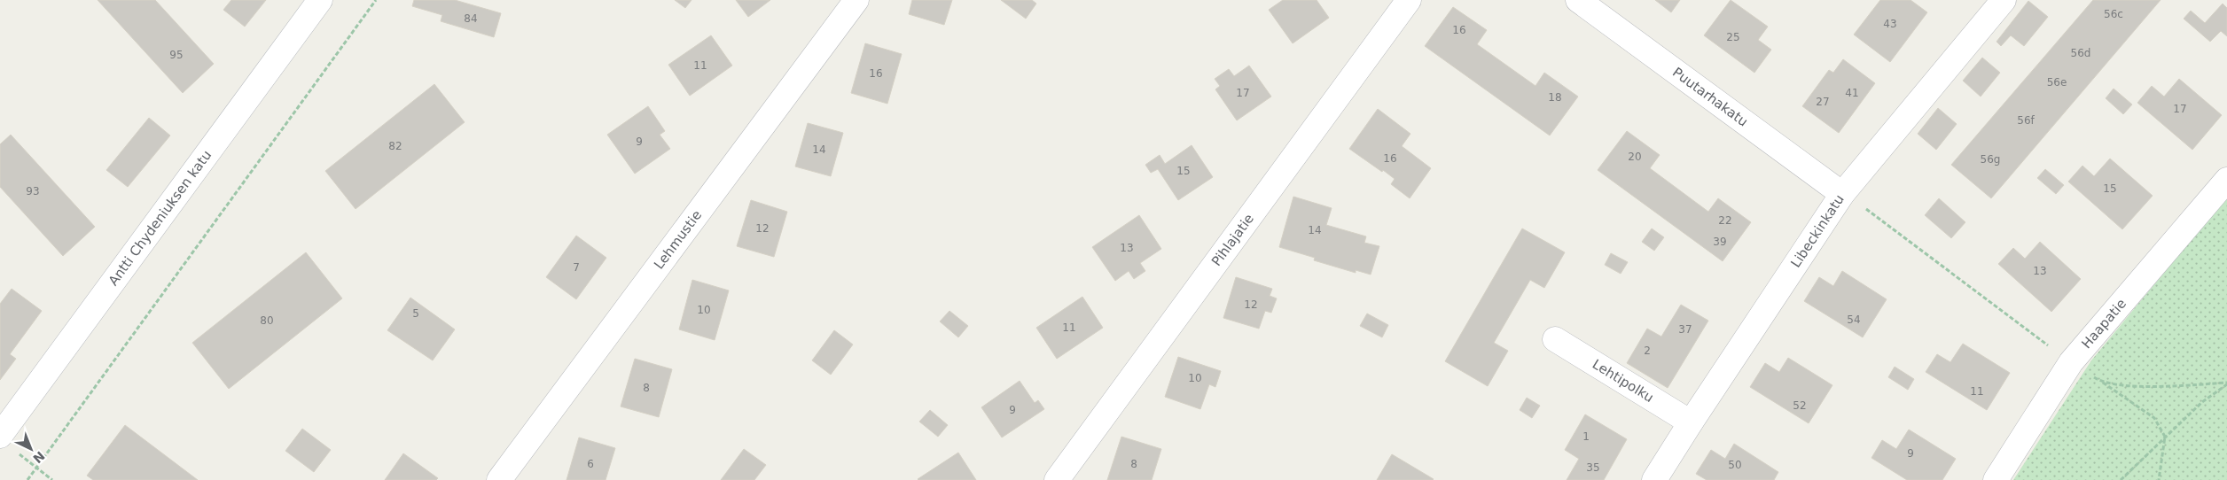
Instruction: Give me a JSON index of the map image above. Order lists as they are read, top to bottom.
{
  "streets": {
    "street": [
      "Puutarhakatu",
      "Antti Chydeniuksen katu",
      "Libeckinkatu",
      "Lehmustie",
      "Pihlajatie",
      "Haapatie",
      "Lehtipolku"
    ]
  },
  "crossings": [
    ["Puutarhakatu", "Libeckinkatu"],
    ["Libeckinkatu", "Lehtipolku"]
  ],
  "house_numbers": [
    "56c",
    "84",
    "43",
    "16",
    "25",
    "56d",
    "95",
    "11",
    "16",
    "56e",
    "17",
    "41",
    "18",
    "27",
    "17",
    "56f",
    "9",
    "82",
    "14",
    "20",
    "16",
    "56g",
    "15",
    "15",
    "93",
    "22",
    "12",
    "14",
    "39",
    "13",
    "7",
    "13",
    "12",
    "10",
    "5",
    "54",
    "80",
    "11",
    "37",
    "2",
    "10",
    "8",
    "11",
    "52",
    "9",
    "1",
    "9",
    "6",
    "8",
    "50",
    "35"
  ],
  "north": "bottom right"
}
